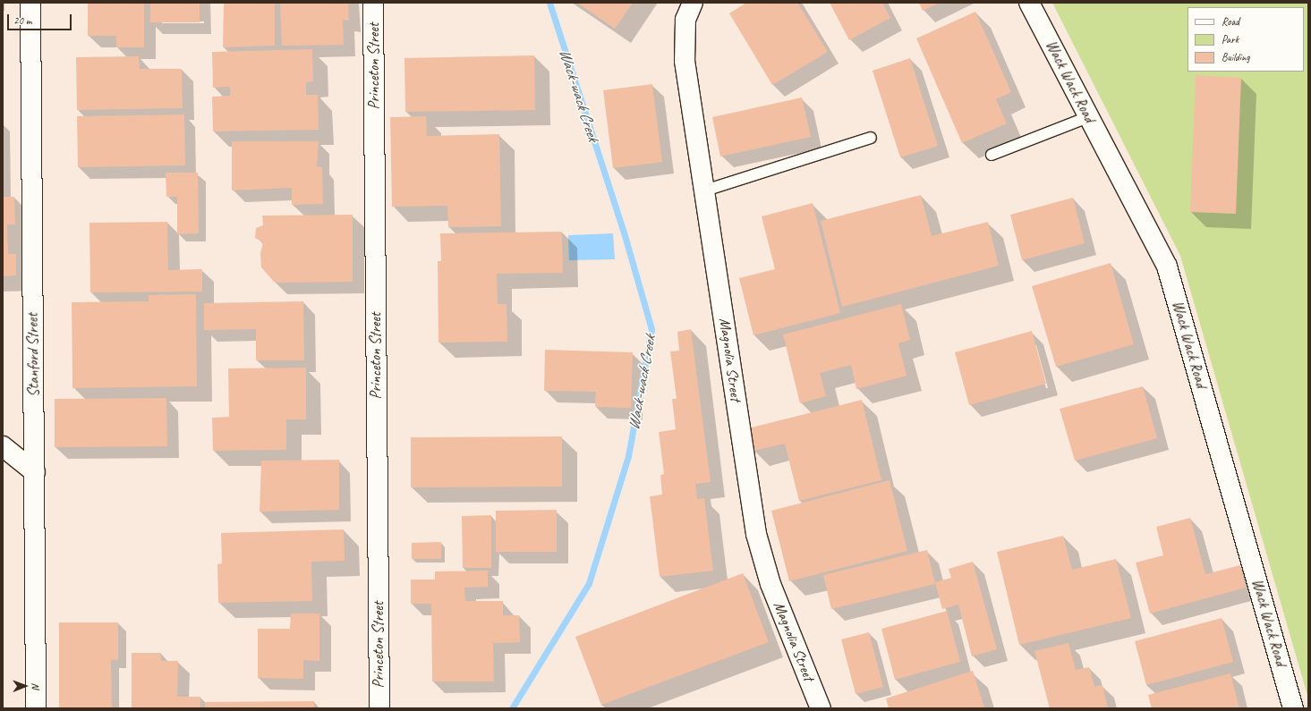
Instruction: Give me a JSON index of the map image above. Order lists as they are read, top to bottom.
{
  "streets": {
    "street": [
      "Princeton Street",
      "Wack Wack Road",
      "Stanford Street",
      "Magnolia Street"
    ]
  },
  "water": ["Wack-wack Creek"],
  "legend": ["Road", "Park", "Building"],
  "scale_bar": "20 m",
  "north": "right"
}
